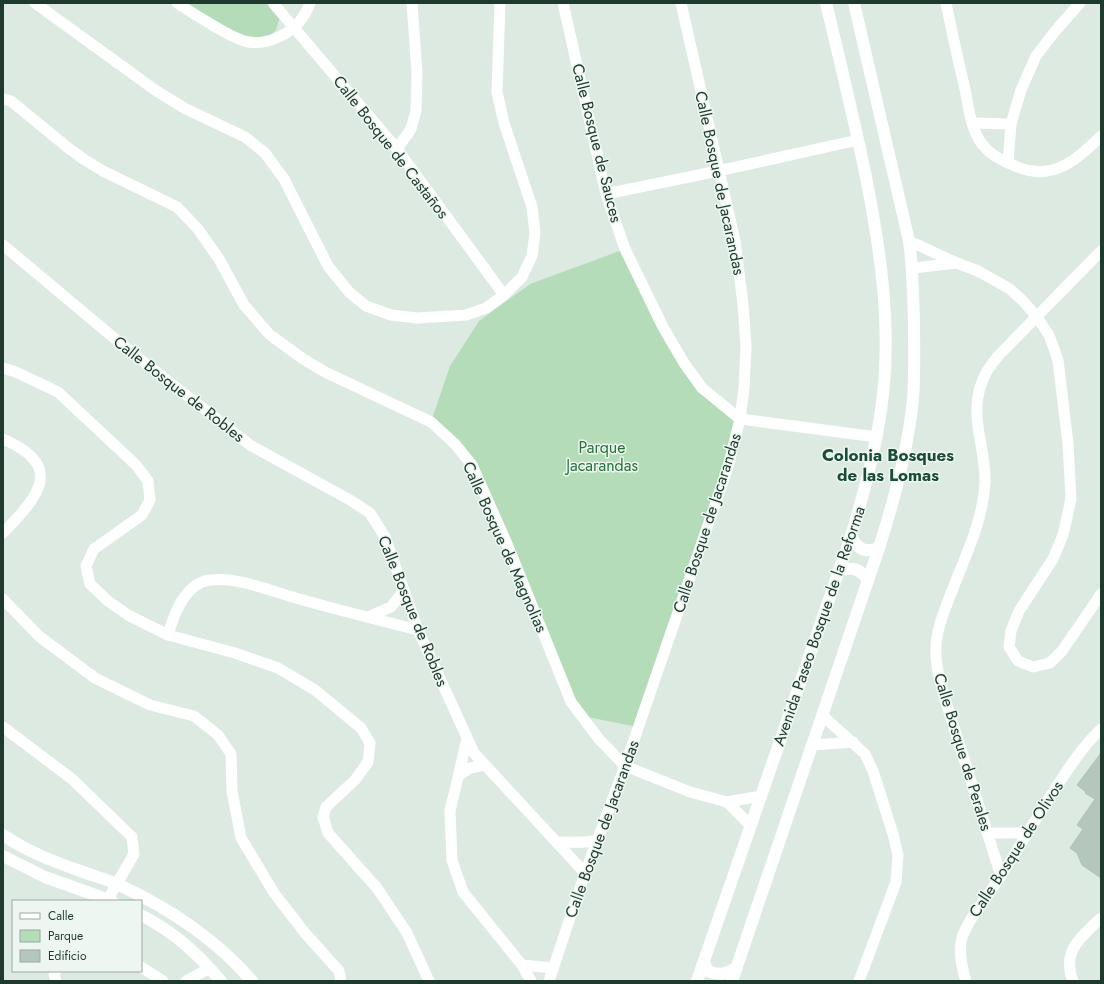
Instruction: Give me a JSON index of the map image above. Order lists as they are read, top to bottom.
{
  "streets": {
    "main road": ["Avenida Paseo Bosque de la Reforma"],
    "street": [
      "Calle Bosque de Sauces",
      "Calle Bosque de Castaños",
      "Calle Bosque de Jacarandas",
      "Calle Bosque de Robles",
      "Calle Bosque de Magnolias",
      "Calle Bosque de Perales",
      "Calle Bosque de Olivos"
    ]
  },
  "crossings": [
    ["Calle Bosque de Sauces", "Calle Bosque de Jacarandas"],
    ["Calle Bosque de Jacarandas", "Calle Bosque de Robles"],
    ["Calle Bosque de Jacarandas", "Calle Bosque de Magnolias"],
    ["Calle Bosque de Magnolias", "Avenida Paseo Bosque de la Reforma"],
    ["Calle Bosque de Perales", "Calle Bosque de Olivos"]
  ],
  "districts": ["Colonia Bosques de las Lomas"],
  "parks": ["Parque Jacarandas"],
  "legend": ["Calle", "Parque", "Edificio"]
}
